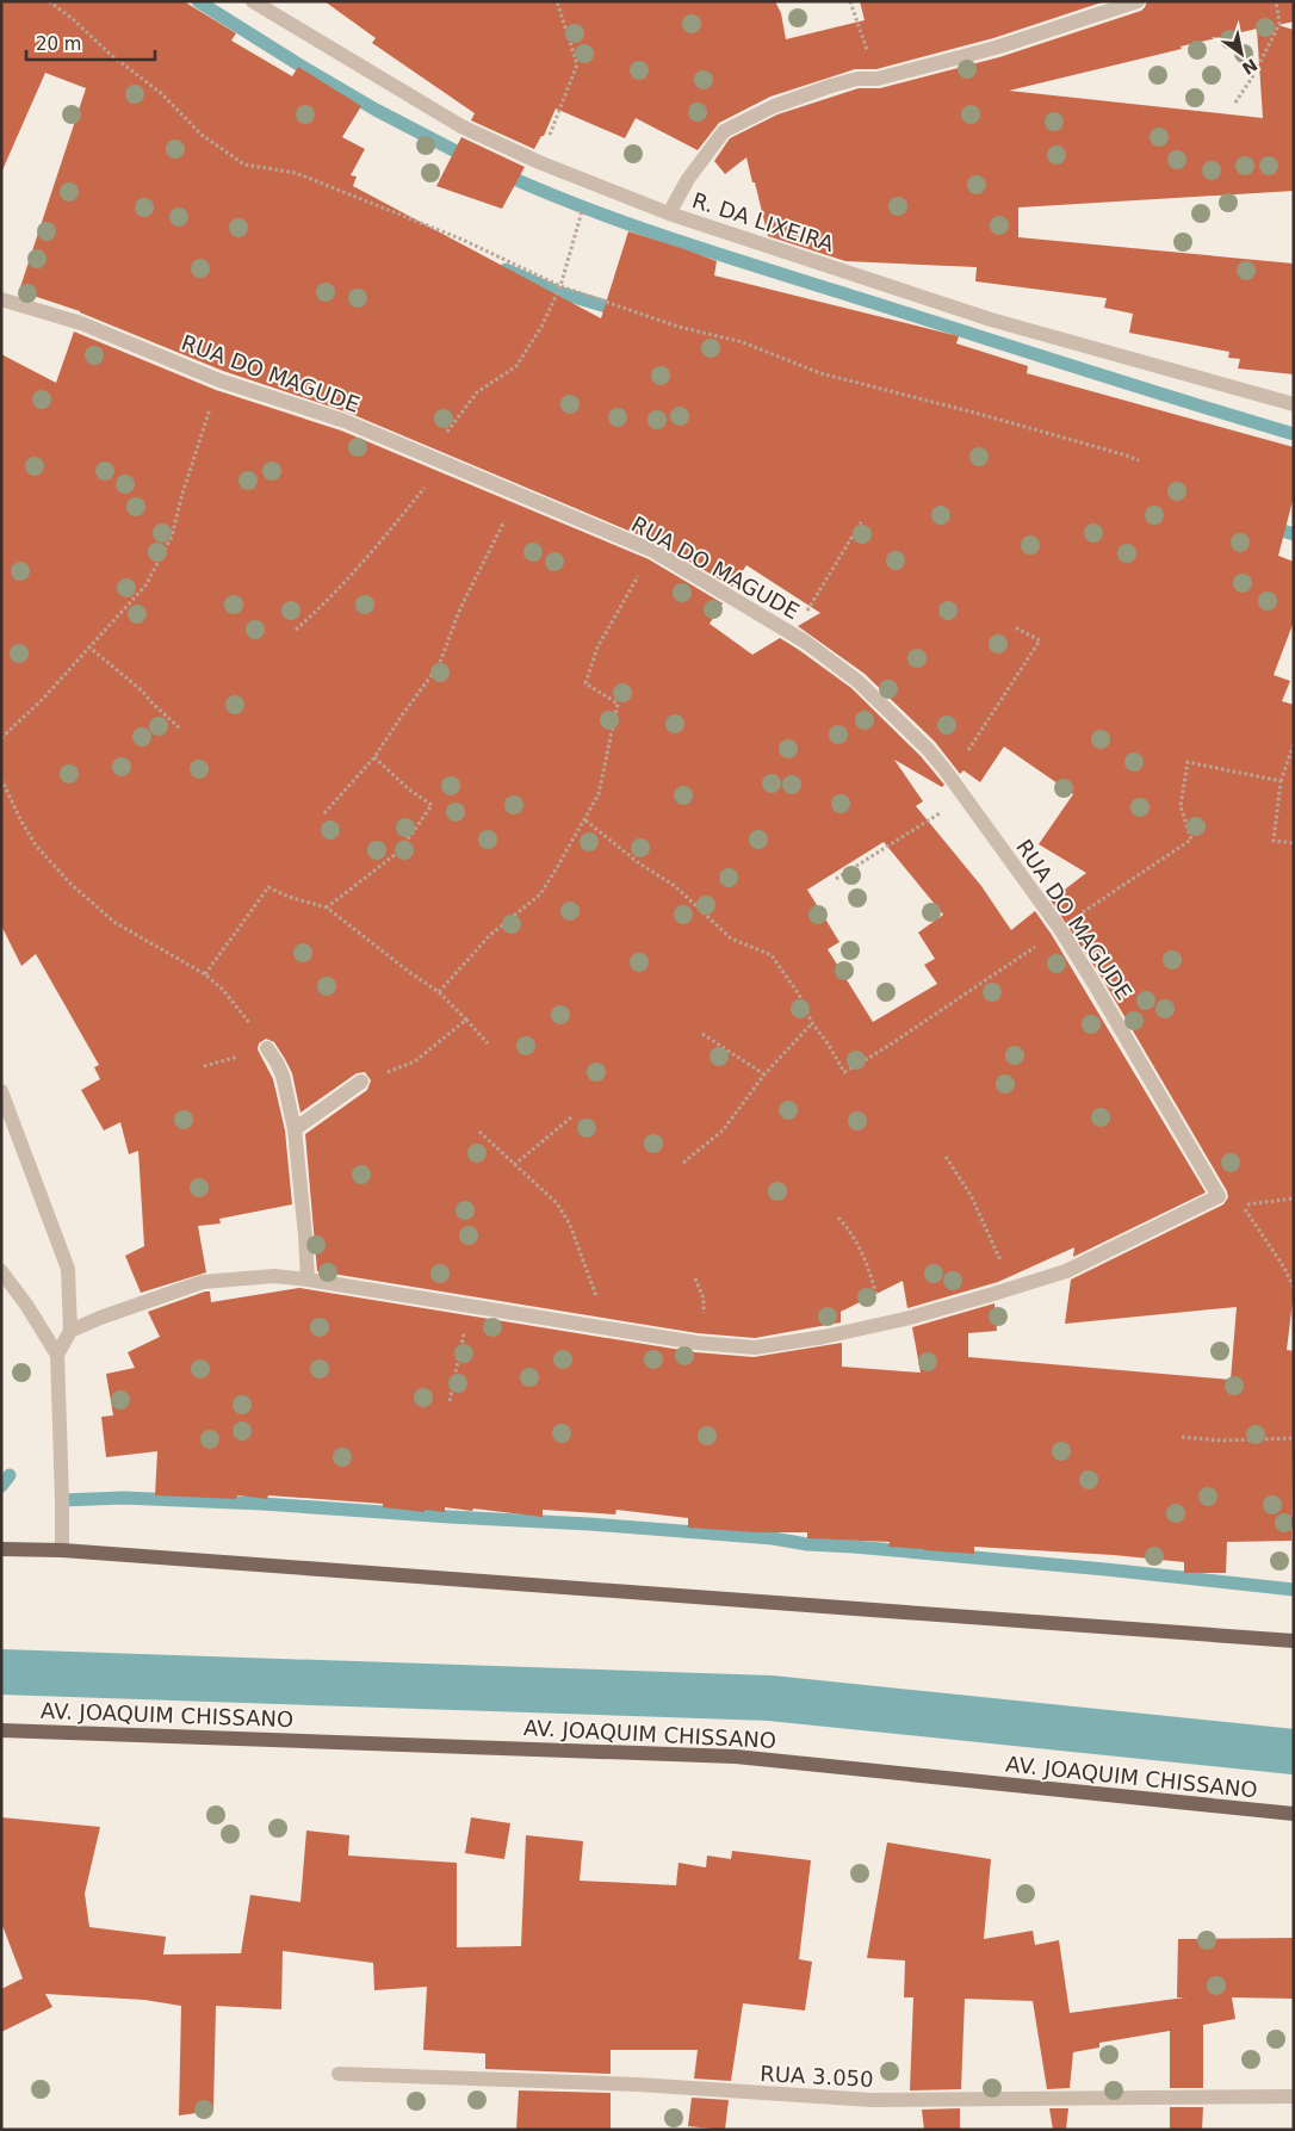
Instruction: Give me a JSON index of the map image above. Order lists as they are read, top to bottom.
{
  "streets": {
    "main road": ["AV. JOAQUIM CHISSANO"],
    "street": ["R. DA LIXEIRA", "RUA DO MAGUDE", "RUA 3.050"]
  },
  "scale_bar": "20 m",
  "north": "bottom right"
}
